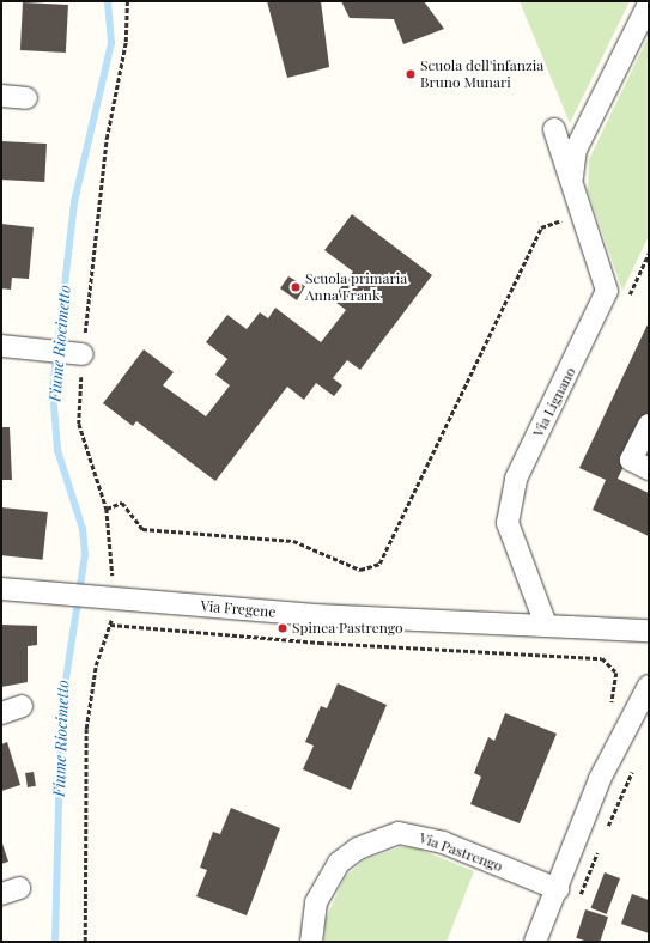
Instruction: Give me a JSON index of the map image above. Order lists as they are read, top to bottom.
{
  "streets": {
    "street": ["Via Lignano", "Via Fregene", "Via Pastrengo"]
  },
  "crossings": [
    ["Via Lignano", "Via Fregene"]
  ],
  "water": ["Fiume Riocimetto"],
  "places": ["Scuola dell'infanzia Bruno Munari", "Scuola primaria Anna Frank", "Spinea Pastrengo"]
}
